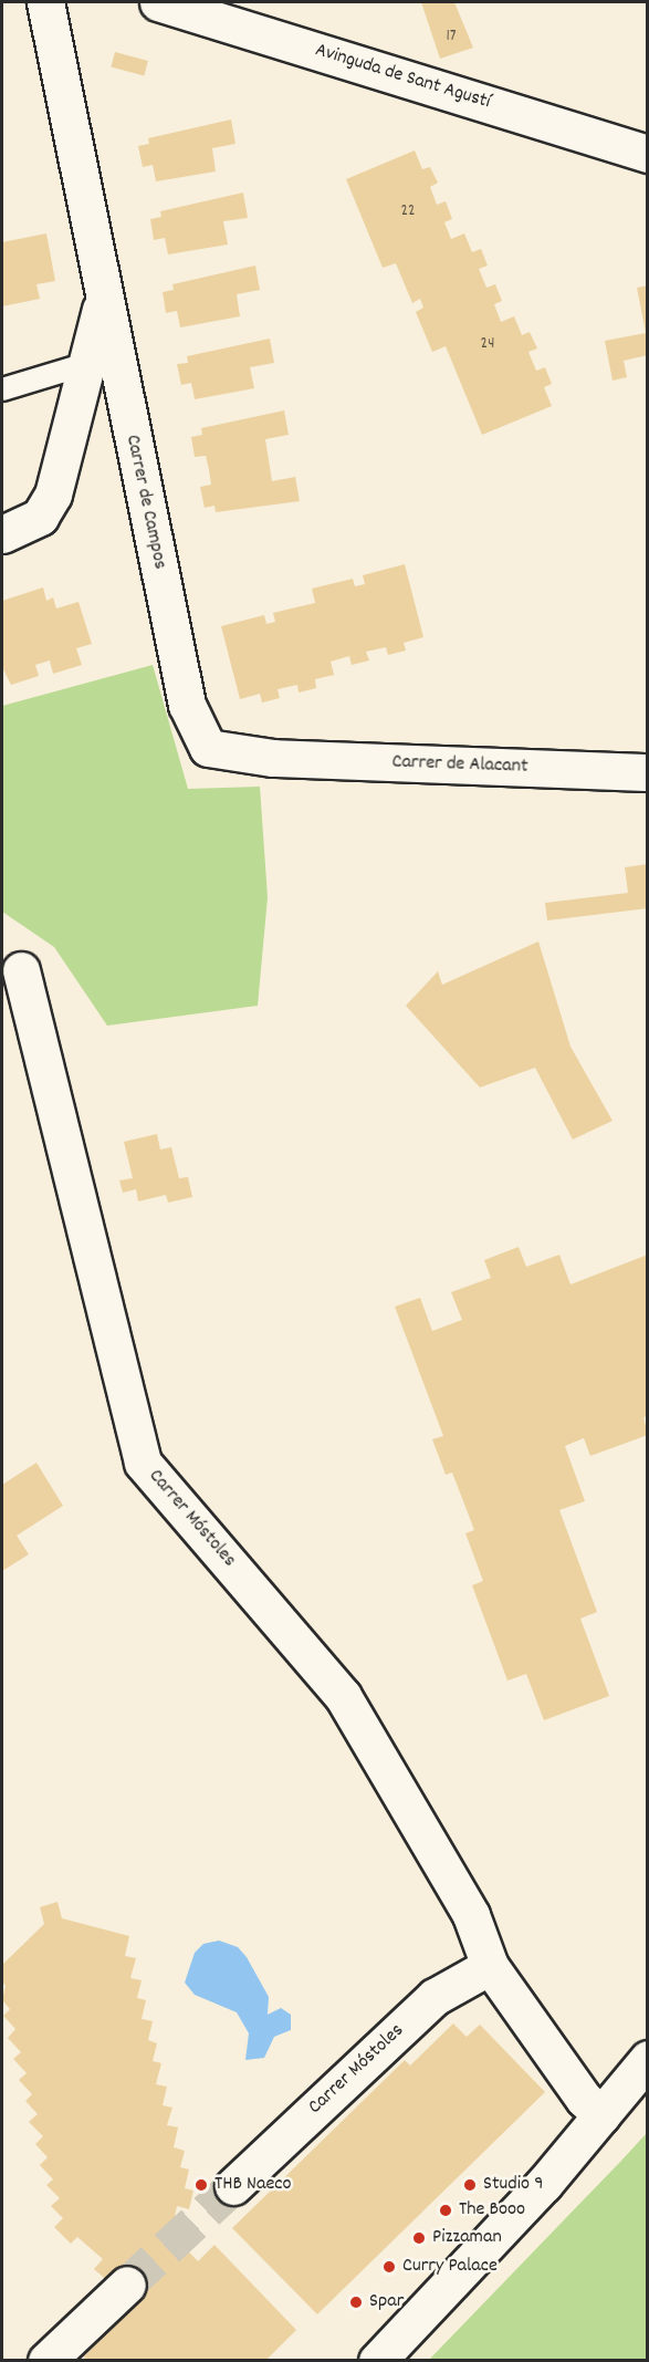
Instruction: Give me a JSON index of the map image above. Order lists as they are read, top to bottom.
{
  "streets": {
    "street": [
      "Avinguda de Sant Agustí",
      "Carrer de Campos",
      "Carrer de Alacant",
      "Carrer Móstoles"
    ]
  },
  "crossings": [
    ["Carrer de Campos", "Carrer de Alacant"]
  ],
  "places": [
    "THB Naeco",
    "Studio 9",
    "The Booo",
    "Pizzaman",
    "Curry Palace",
    "Spar"
  ],
  "house_numbers": ["17", "22", "24"]
}
